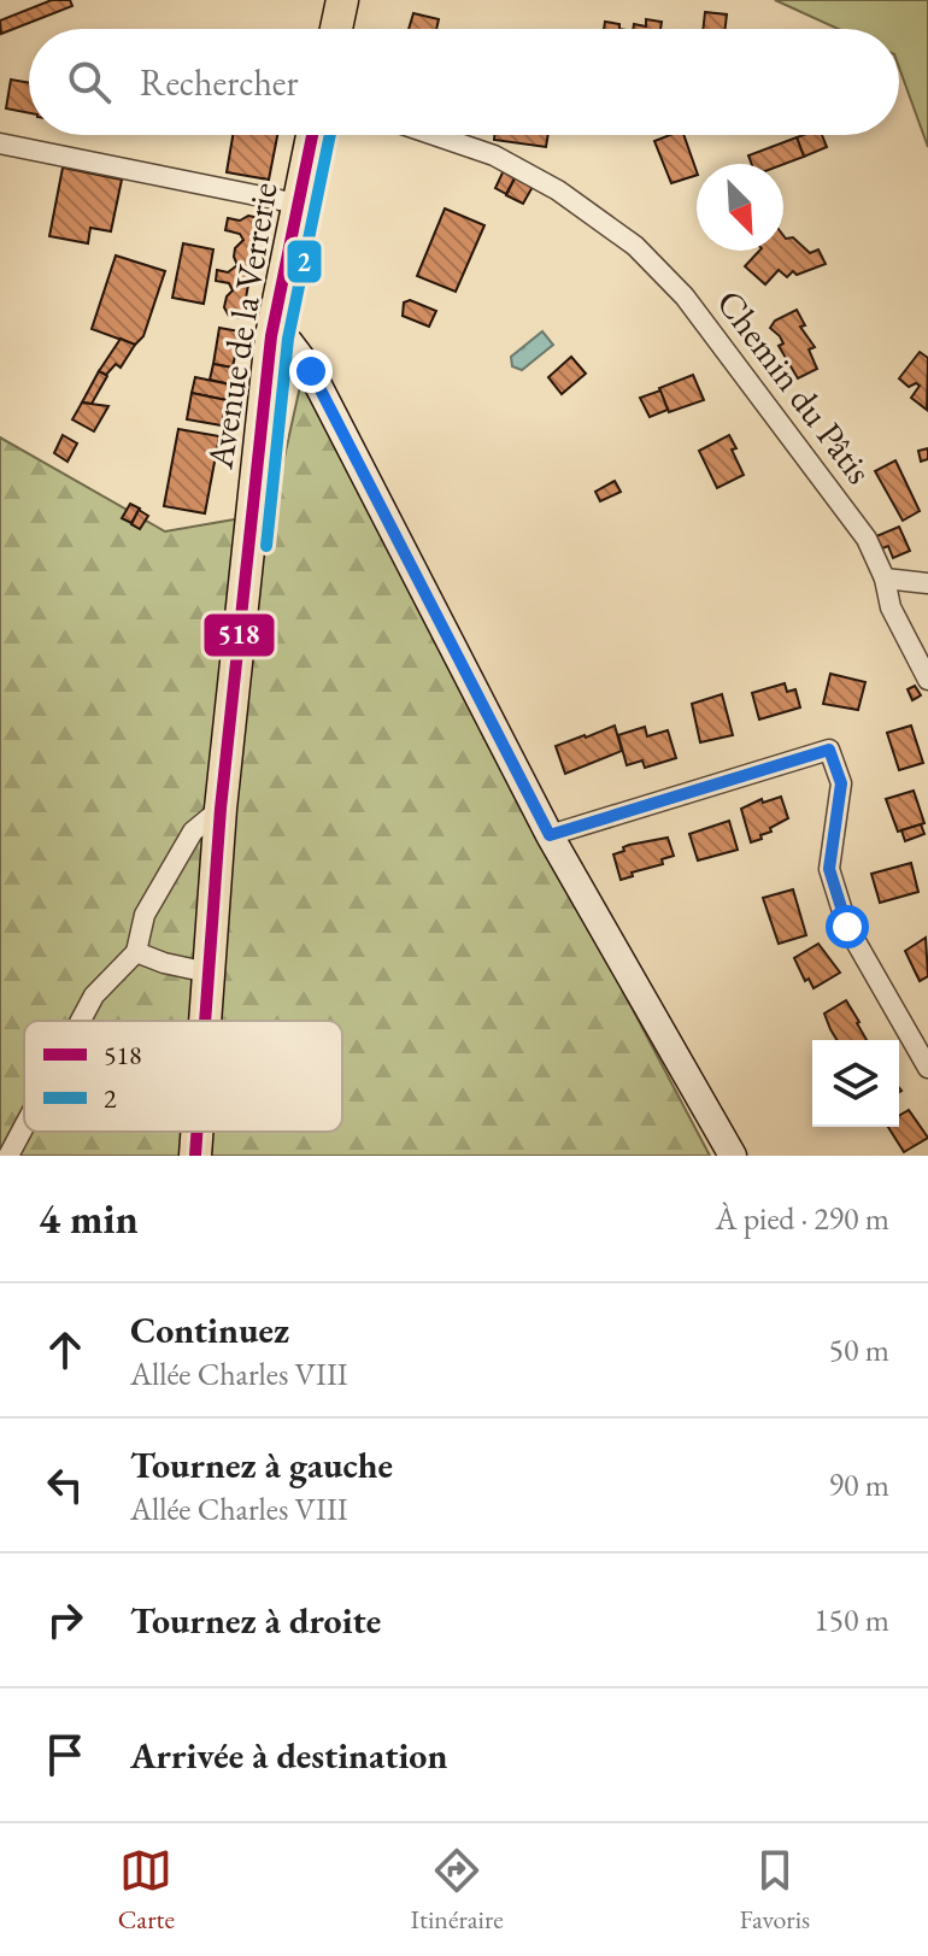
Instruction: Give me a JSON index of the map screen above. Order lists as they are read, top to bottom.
{
  "streets": {
    "main road": ["Avenue de la Verrerie"],
    "street": ["Chemin du Pâtis"]
  },
  "lines": ["transit line 518", "transit line 2"],
  "legend": ["518", "2"],
  "north": "bottom right",
  "page": {
    "search": "Rechercher",
    "heading": ["4 min", "À pied · 290 m"],
    "list": [
      ["Continuez", "Allée Charles VIII", "50 m"],
      ["Tournez à gauche", "Allée Charles VIII", "90 m"],
      ["Tournez à droite", "150 m"],
      "Arrivée à destination"
    ],
    "nav": ["Carte", "Itinéraire", "Favoris"]
  }
}
